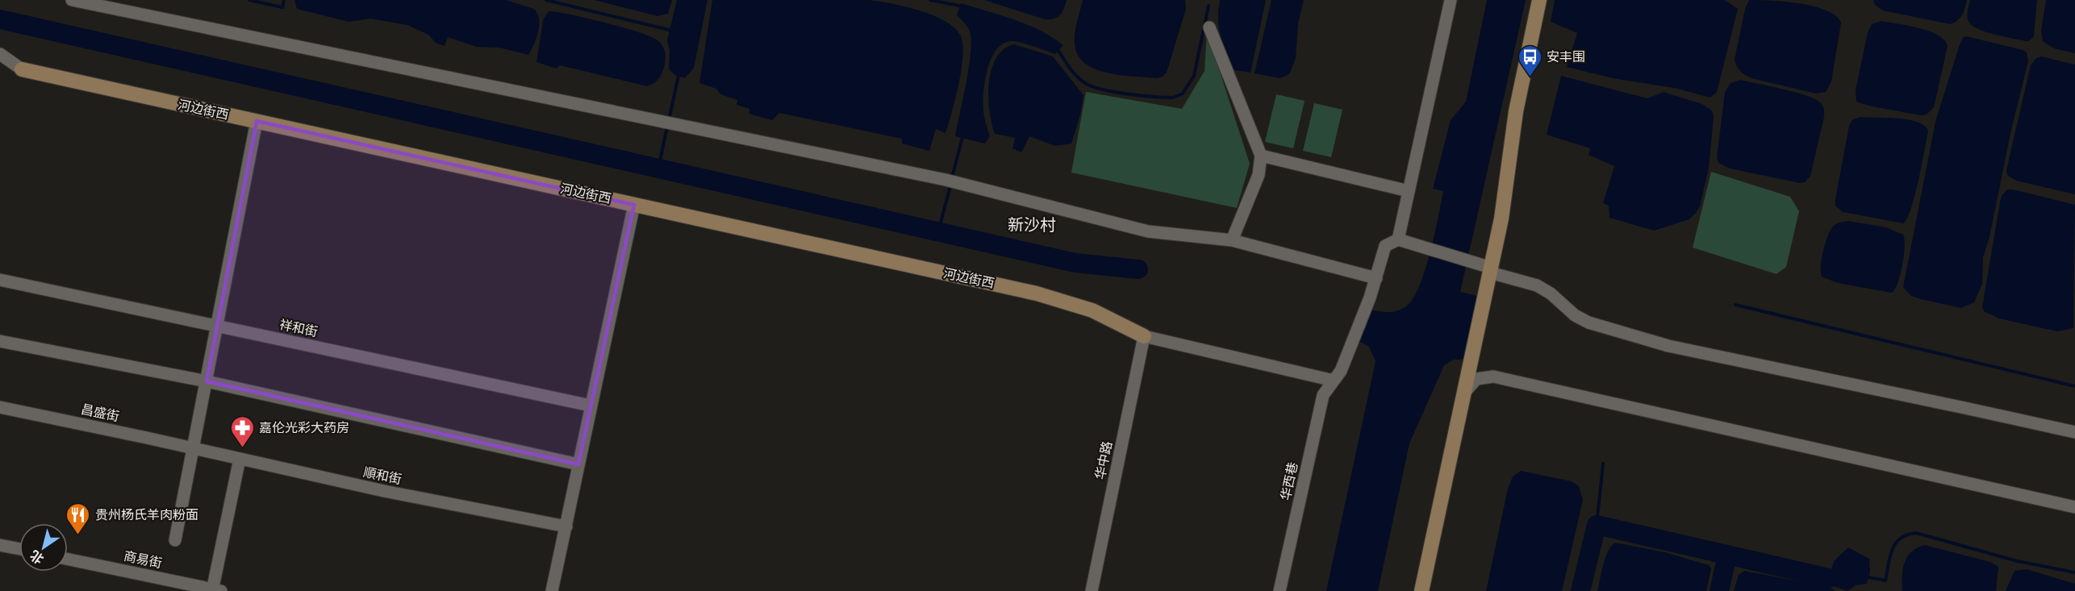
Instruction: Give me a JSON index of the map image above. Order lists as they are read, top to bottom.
{
  "streets": {
    "street": [
      "河边街西",
      "祥和街",
      "昌盛街",
      "华中路",
      "順和街",
      "华西巷",
      "商易街"
    ]
  },
  "crossings": [
    ["河边街西", "华中路"],
    ["昌盛街", "順和街"]
  ],
  "districts": ["新沙村"],
  "places": {
    "bus stop": ["安丰围"],
    "pharmacy": ["嘉伦光彩大药房"],
    "restaurant": ["贵州杨氏羊肉粉面"]
  },
  "north": "bottom left"
}
